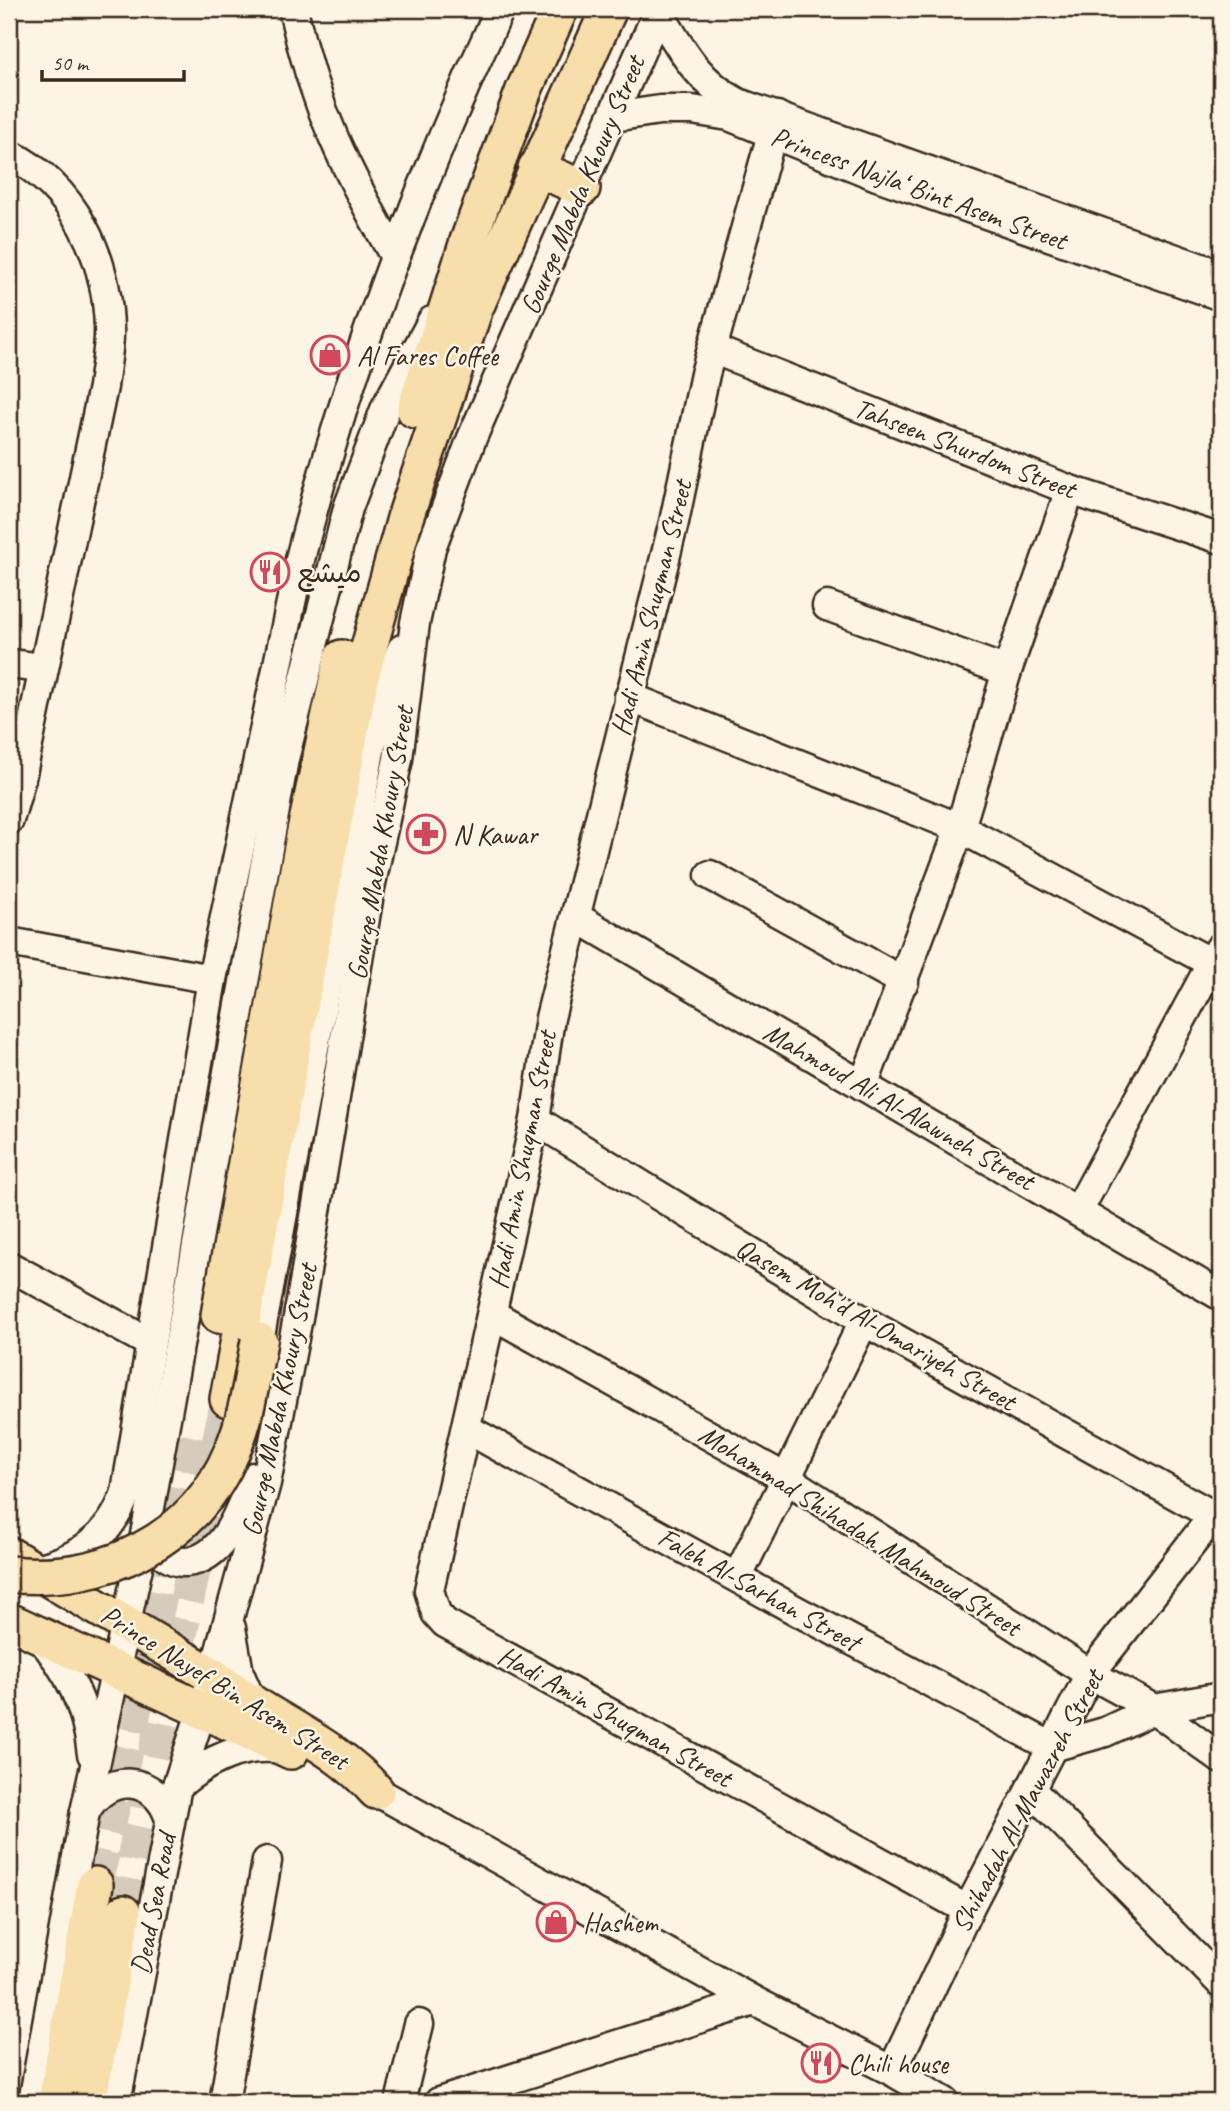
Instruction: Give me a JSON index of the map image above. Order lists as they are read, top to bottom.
{
  "streets": {
    "main road": ["Prince Nayef Bin Asem Street", "Dead Sea Road"],
    "street": [
      "Gourge Mabda Khoury Street",
      "Princess Najla‘ Bint Asem Street",
      "Tahseen Shurdom Street",
      "Hadi Amin Shuqman Street",
      "Mahmoud Ali Al-Alawneh Street",
      "Qasem Moh'd Al-Omariyeh Street",
      "Mohammad Shihadah Mahmoud Street",
      "Faleh Al-Sarhan Street",
      "Shihadah Al-Mawazreh Street"
    ]
  },
  "crossings": [
    ["Gourge Mabda Khoury Street", "Princess Najla‘ Bint Asem Street"],
    ["Gourge Mabda Khoury Street", "Prince Nayef Bin Asem Street"],
    ["Gourge Mabda Khoury Street", "Dead Sea Road"],
    ["Princess Najla‘ Bint Asem Street", "Hadi Amin Shuqman Street"],
    ["Tahseen Shurdom Street", "Hadi Amin Shuqman Street"],
    ["Hadi Amin Shuqman Street", "Mahmoud Ali Al-Alawneh Street"],
    ["Hadi Amin Shuqman Street", "Qasem Moh'd Al-Omariyeh Street"],
    ["Hadi Amin Shuqman Street", "Mohammad Shihadah Mahmoud Street"],
    ["Hadi Amin Shuqman Street", "Faleh Al-Sarhan Street"],
    ["Hadi Amin Shuqman Street", "Shihadah Al-Mawazreh Street"],
    ["Qasem Moh'd Al-Omariyeh Street", "Shihadah Al-Mawazreh Street"],
    ["Mohammad Shihadah Mahmoud Street", "Shihadah Al-Mawazreh Street"],
    ["Faleh Al-Sarhan Street", "Shihadah Al-Mawazreh Street"],
    ["Prince Nayef Bin Asem Street", "Dead Sea Road"]
  ],
  "places": {
    "shop": ["Al Fares Coffee", "Hashem"],
    "restaurant": ["ميشع", "Chili house"],
    "pharmacy": ["N Kawar"]
  },
  "scale_bar": "50 m"
}
